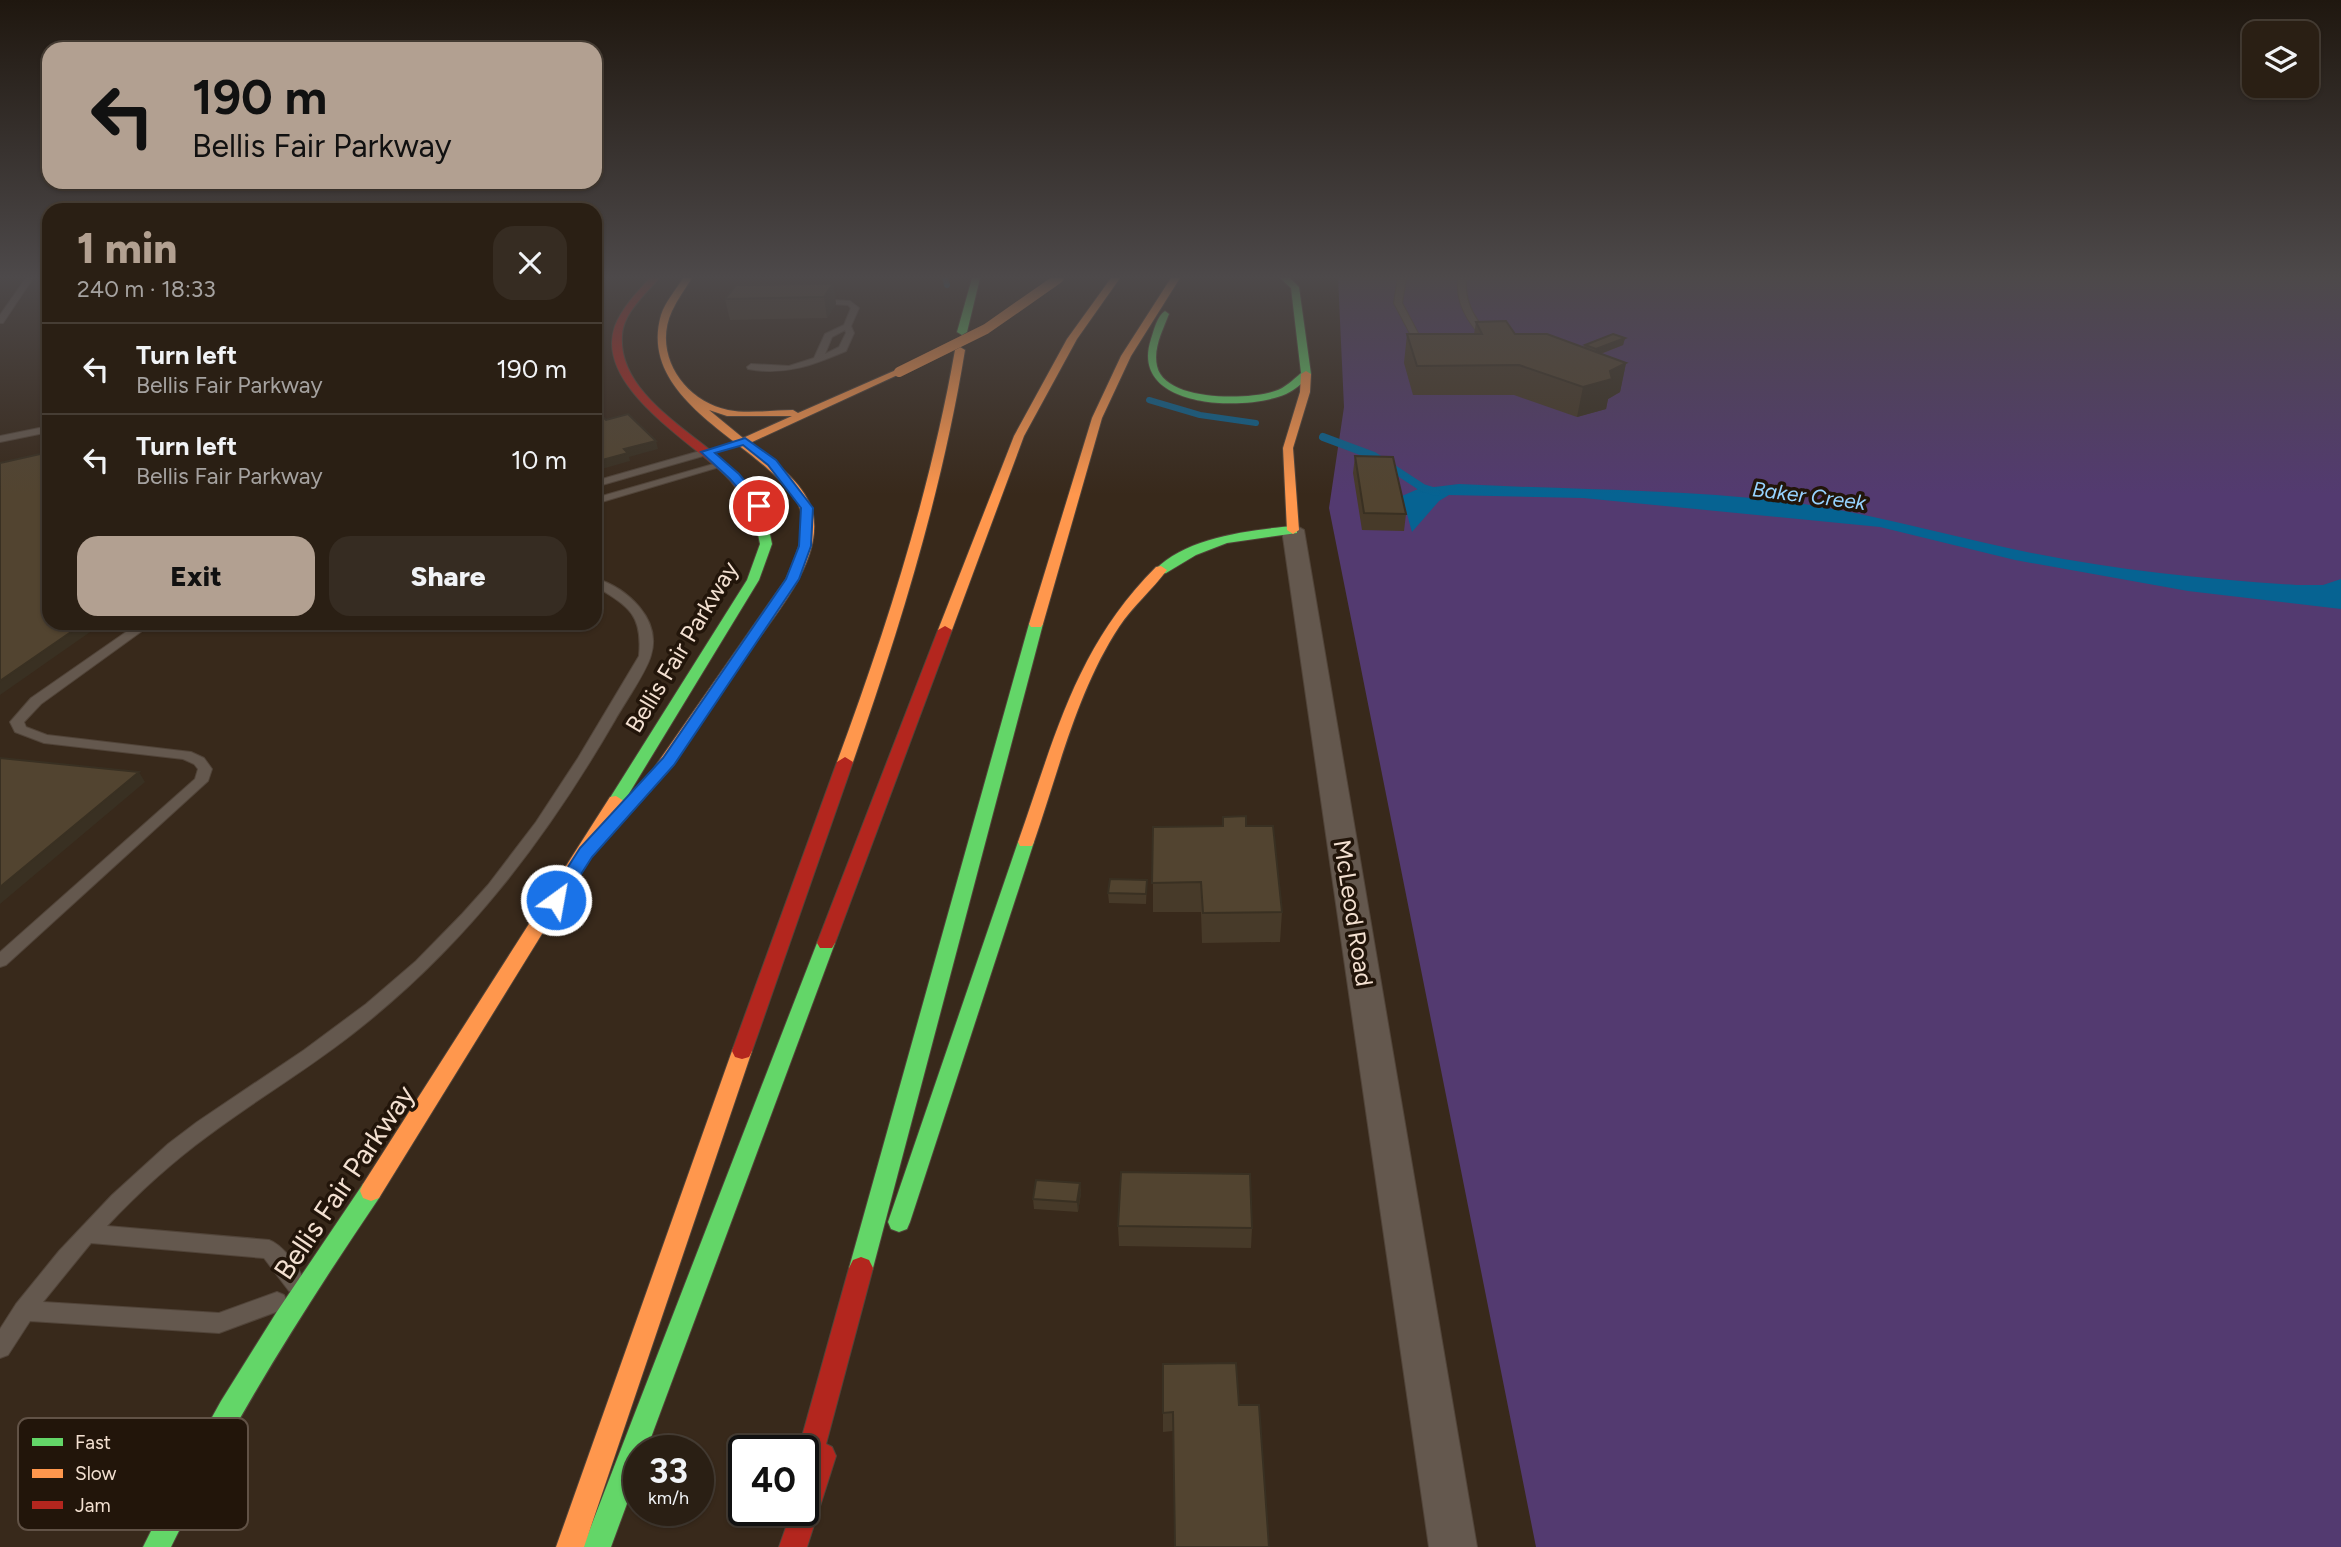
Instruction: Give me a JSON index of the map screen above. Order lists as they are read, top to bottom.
{
  "streets": {
    "main road": ["Bellis Fair Parkway", "McLeod Road"]
  },
  "water": ["Baker Creek"],
  "legend": ["Fast", "Slow", "Jam"],
  "page": {
    "turn": ["190 m", "Bellis Fair Parkway"],
    "heading": ["1 min", "240 m · 18:33"],
    "list": [
      {
        "name": "Turn left",
        "note": "Bellis Fair Parkway",
        "value": "190 m"
      },
      {
        "name": "Turn left",
        "note": "Bellis Fair Parkway",
        "value": "10 m"
      }
    ],
    "buttons": ["Exit", "Share"],
    "speed": "33 km/h",
    "limit": "40"
  }
}
